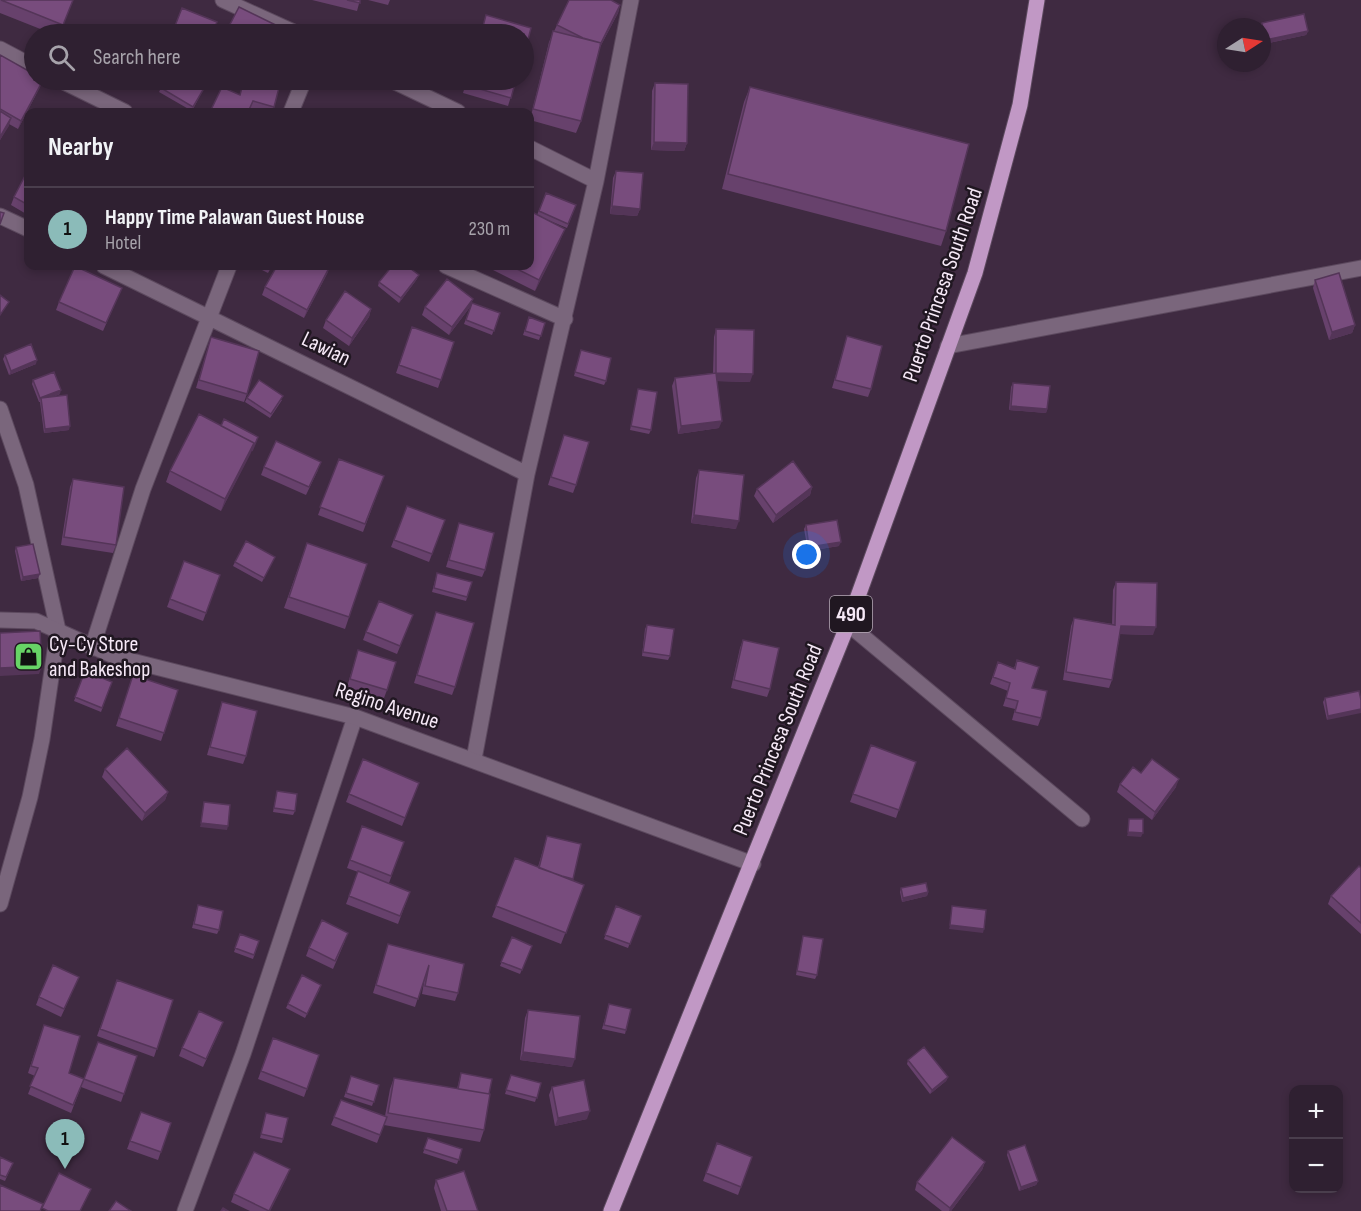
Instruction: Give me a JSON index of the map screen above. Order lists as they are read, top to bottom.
{
  "streets": {
    "main road": ["Puerto Princesa South Road", "490"],
    "street": ["Lawian", "Regino Avenue"]
  },
  "crossings": [
    ["Puerto Princesa South Road", "Regino Avenue"]
  ],
  "places": {
    "shop": ["Cy-Cy Store and Bakeshop"]
  },
  "north": "right",
  "page": {
    "search": "Search here",
    "heading": "Nearby",
    "list": [
      {
        "mark": "1",
        "name": "Happy Time Palawan Guest House",
        "note": "Hotel",
        "value": "230 m"
      }
    ],
    "map_buttons": ["+", "−"],
    "pins": "1"
  }
}
